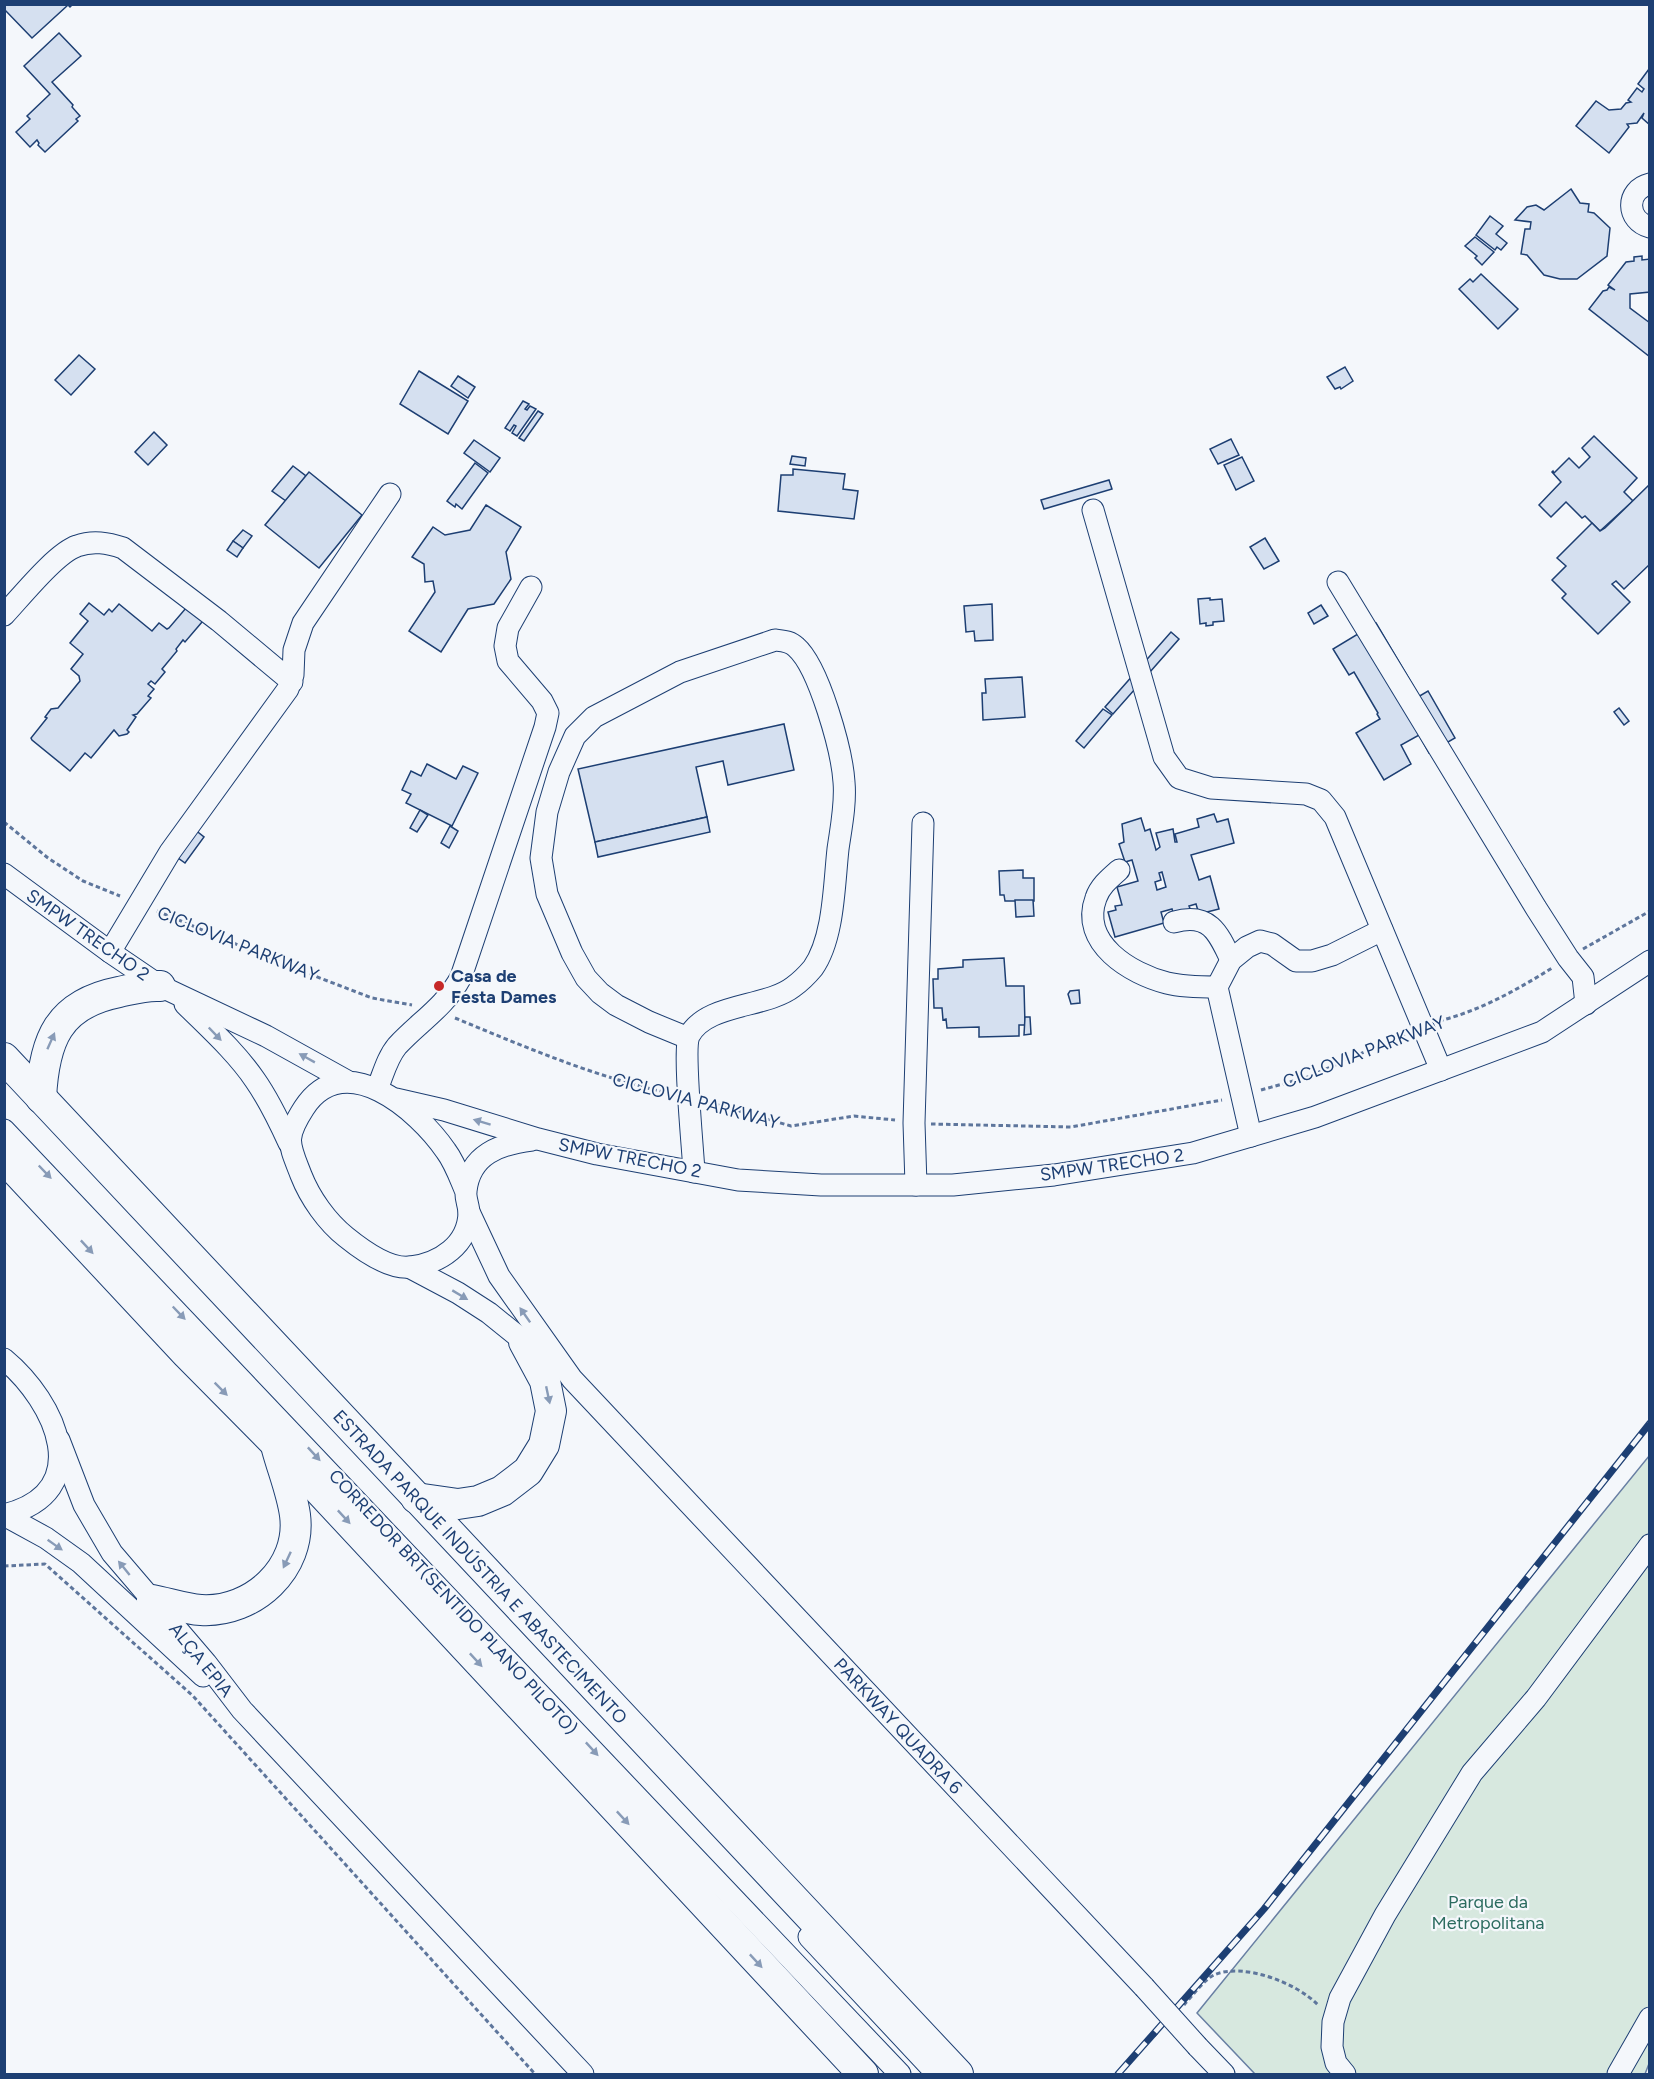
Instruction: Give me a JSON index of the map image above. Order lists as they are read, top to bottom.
{
  "streets": {
    "highway": ["ESTRADA PARQUE INDÚSTRIA E ABASTECIMENTO"],
    "street": [
      "SMPW TRECHO 2",
      "CORREDOR BRT(SENTIDO PLANO PILOTO)",
      "ALÇA EPIA",
      "PARKWAY QUADRA 6"
    ],
    "path": ["CICLOVIA PARKWAY"]
  },
  "parks": ["Parque da Metropolitana"],
  "places": ["Casa de Festa Dames"]
}
